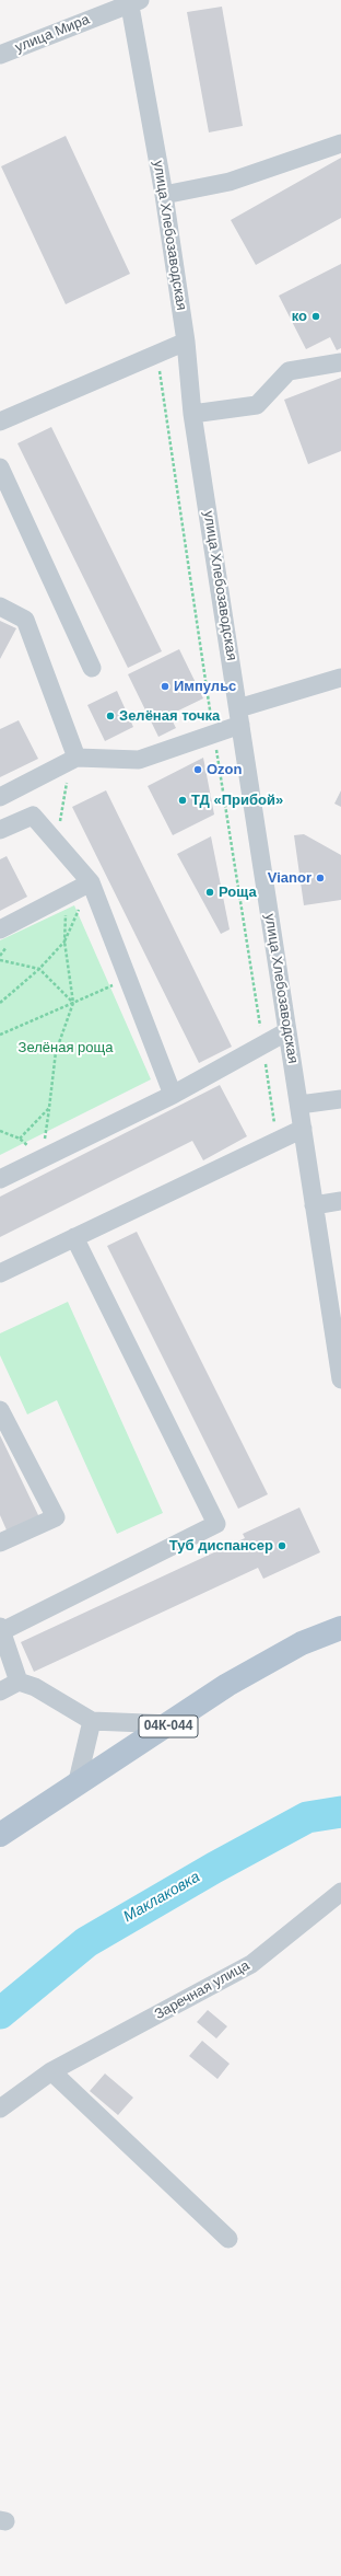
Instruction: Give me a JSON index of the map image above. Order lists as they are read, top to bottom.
{
  "streets": {
    "main road": ["04К-044"],
    "street": ["улица Мира", "улица Хлебозаводская", "Заречная улица"]
  },
  "crossings": [
    ["улица Мира", "улица Хлебозаводская"]
  ],
  "water": ["Маклаковка"],
  "parks": ["Зелёная роща"],
  "places": [
    "ко",
    "Импульс",
    "Зелёная точка",
    "Ozon",
    "ТД «Прибой»",
    "Vianor",
    "Роща",
    "Туб диспансер"
  ]
}
